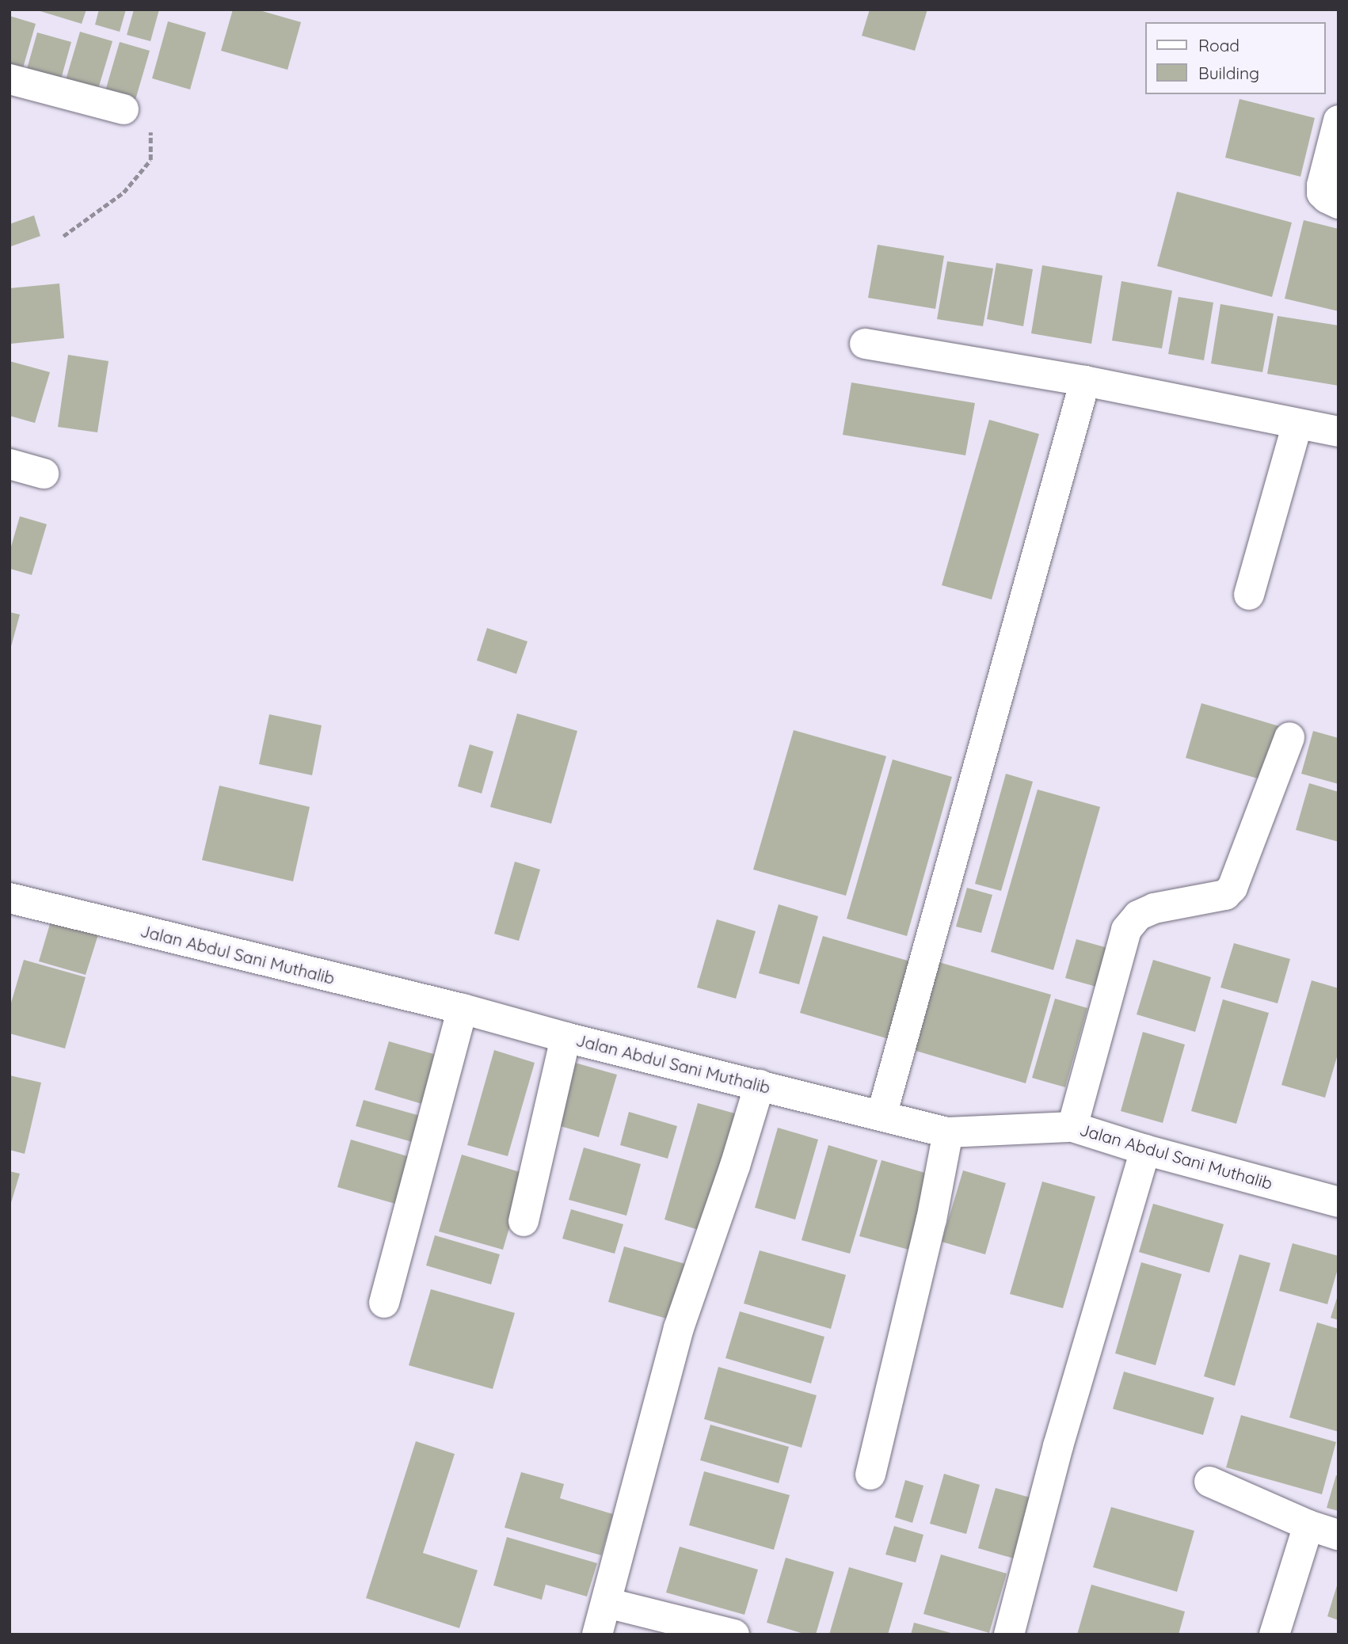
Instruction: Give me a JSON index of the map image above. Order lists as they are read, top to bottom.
{
  "streets": {
    "street": ["Jalan Abdul Sani Muthalib"]
  },
  "legend": ["Road", "Building"]
}
